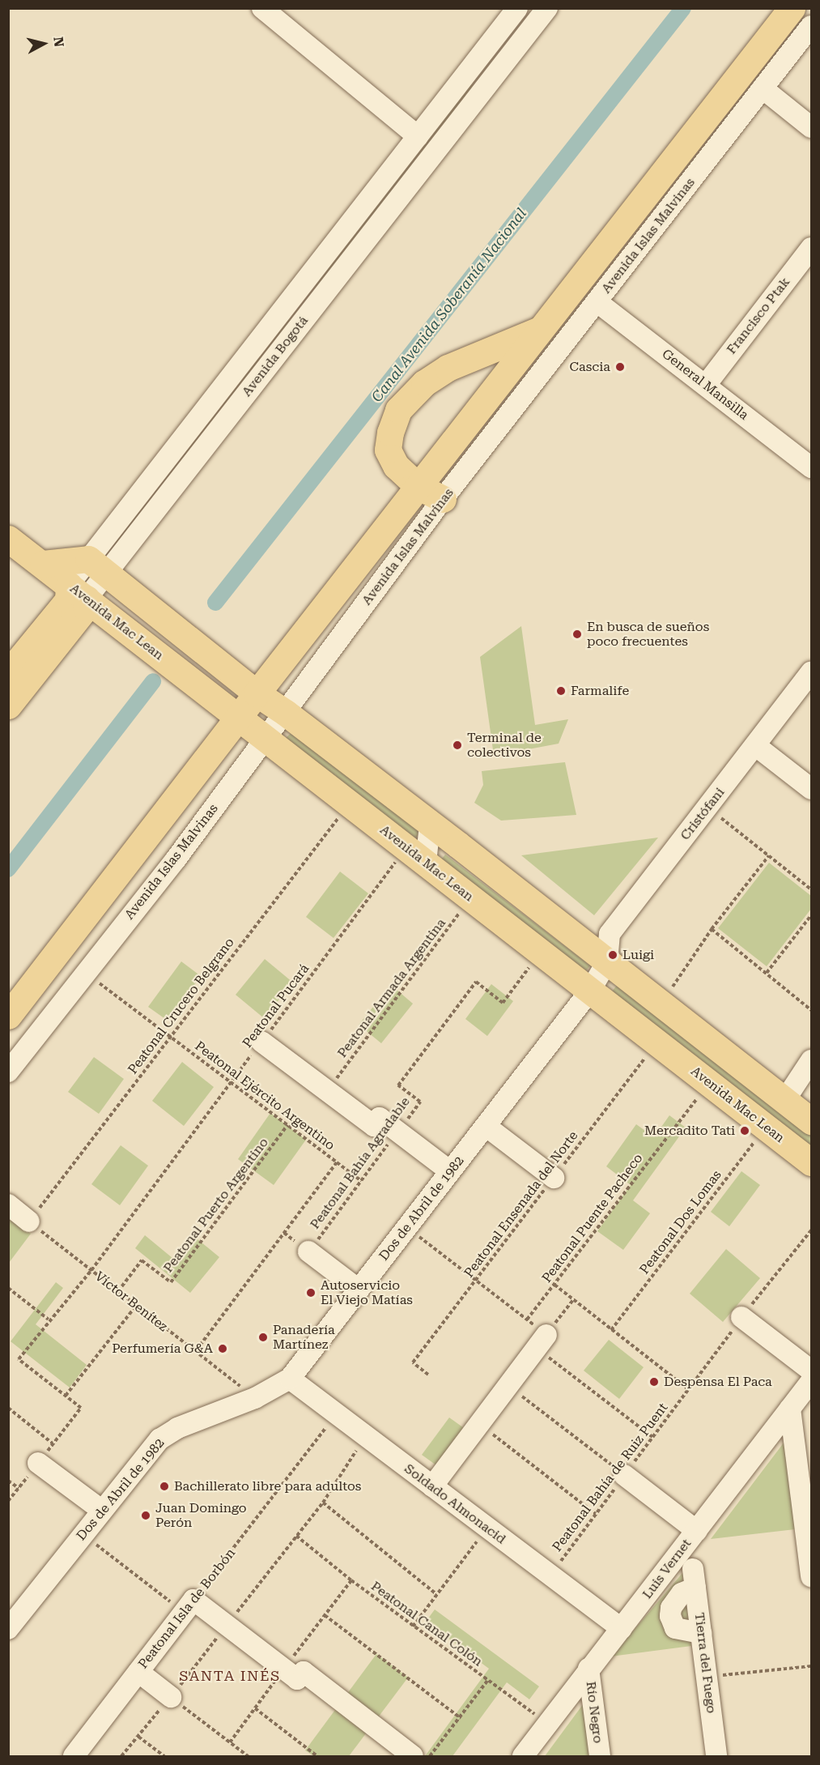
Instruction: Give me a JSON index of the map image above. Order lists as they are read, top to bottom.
{
  "streets": {
    "main road": ["Avenida Islas Malvinas", "Avenida Bogotá", "Avenida Mac Lean"],
    "street": [
      "Francisco Ptak",
      "General Mansilla",
      "Cristófani",
      "Dos de Abril de 1982",
      "Soldado Almonacid",
      "Luis Vernet",
      "Peatonal Isla de Borbón",
      "Tierra del Fuego",
      "Río Negro"
    ],
    "path": [
      "Peatonal Armada Argentina",
      "Peatonal Crucero Belgrano",
      "Peatonal Pucará",
      "Peatonal Ejército Argentino",
      "Peatonal Bahía Agradable",
      "Peatonal Ensenada del Norte",
      "Peatonal Puerto Argentino",
      "Peatonal Puente Pacheco",
      "Peatonal Dos Lomas",
      "Víctor Benítez",
      "Peatonal Bahía de Ruiz Puent",
      "Peatonal Canal Colón"
    ]
  },
  "crossings": [
    ["Avenida Islas Malvinas", "General Mansilla"],
    ["Avenida Islas Malvinas", "Avenida Mac Lean"],
    ["Avenida Islas Malvinas", "Peatonal Ejército Argentino"],
    ["Francisco Ptak", "General Mansilla"],
    ["Avenida Bogotá", "Avenida Mac Lean"],
    ["Avenida Mac Lean", "Peatonal Armada Argentina"],
    ["Avenida Mac Lean", "Peatonal Crucero Belgrano"],
    ["Avenida Mac Lean", "Peatonal Pucará"],
    ["Avenida Mac Lean", "Peatonal Bahía Agradable"],
    ["Avenida Mac Lean", "Peatonal Ensenada del Norte"],
    ["Avenida Mac Lean", "Dos de Abril de 1982"],
    ["Avenida Mac Lean", "Peatonal Puente Pacheco"],
    ["Avenida Mac Lean", "Peatonal Dos Lomas"],
    ["Cristófani", "Dos de Abril de 1982"],
    ["Peatonal Crucero Belgrano", "Peatonal Ejército Argentino"],
    ["Peatonal Crucero Belgrano", "Víctor Benítez"],
    ["Peatonal Pucará", "Peatonal Ejército Argentino"],
    ["Peatonal Pucará", "Víctor Benítez"],
    ["Peatonal Ejército Argentino", "Peatonal Puerto Argentino"],
    ["Peatonal Ejército Argentino", "Víctor Benítez"],
    ["Peatonal Puerto Argentino", "Víctor Benítez"],
    ["Dos de Abril de 1982", "Víctor Benítez"],
    ["Dos de Abril de 1982", "Soldado Almonacid"],
    ["Peatonal Bahía de Ruiz Puent", "Soldado Almonacid"],
    ["Soldado Almonacid", "Luis Vernet"],
    ["Soldado Almonacid", "Peatonal Isla de Borbón"],
    ["Luis Vernet", "Peatonal Canal Colón"],
    ["Luis Vernet", "Río Negro"]
  ],
  "districts": ["SANTA INÉS"],
  "water": ["Canal Avenida Soberanía Nacional"],
  "places": [
    "Cascia",
    "En busca de sueños poco frecuentes",
    "Farmalife",
    "Terminal de colectivos",
    "Luigi",
    "Mercadito Tati",
    "Autoservicio El Viejo Matías",
    "Panadería Martínez",
    "Perfumería G&A",
    "Despensa El Paca",
    "Bachillerato libre para adultos",
    "Juan Domingo Perón"
  ],
  "north": "right"
}
